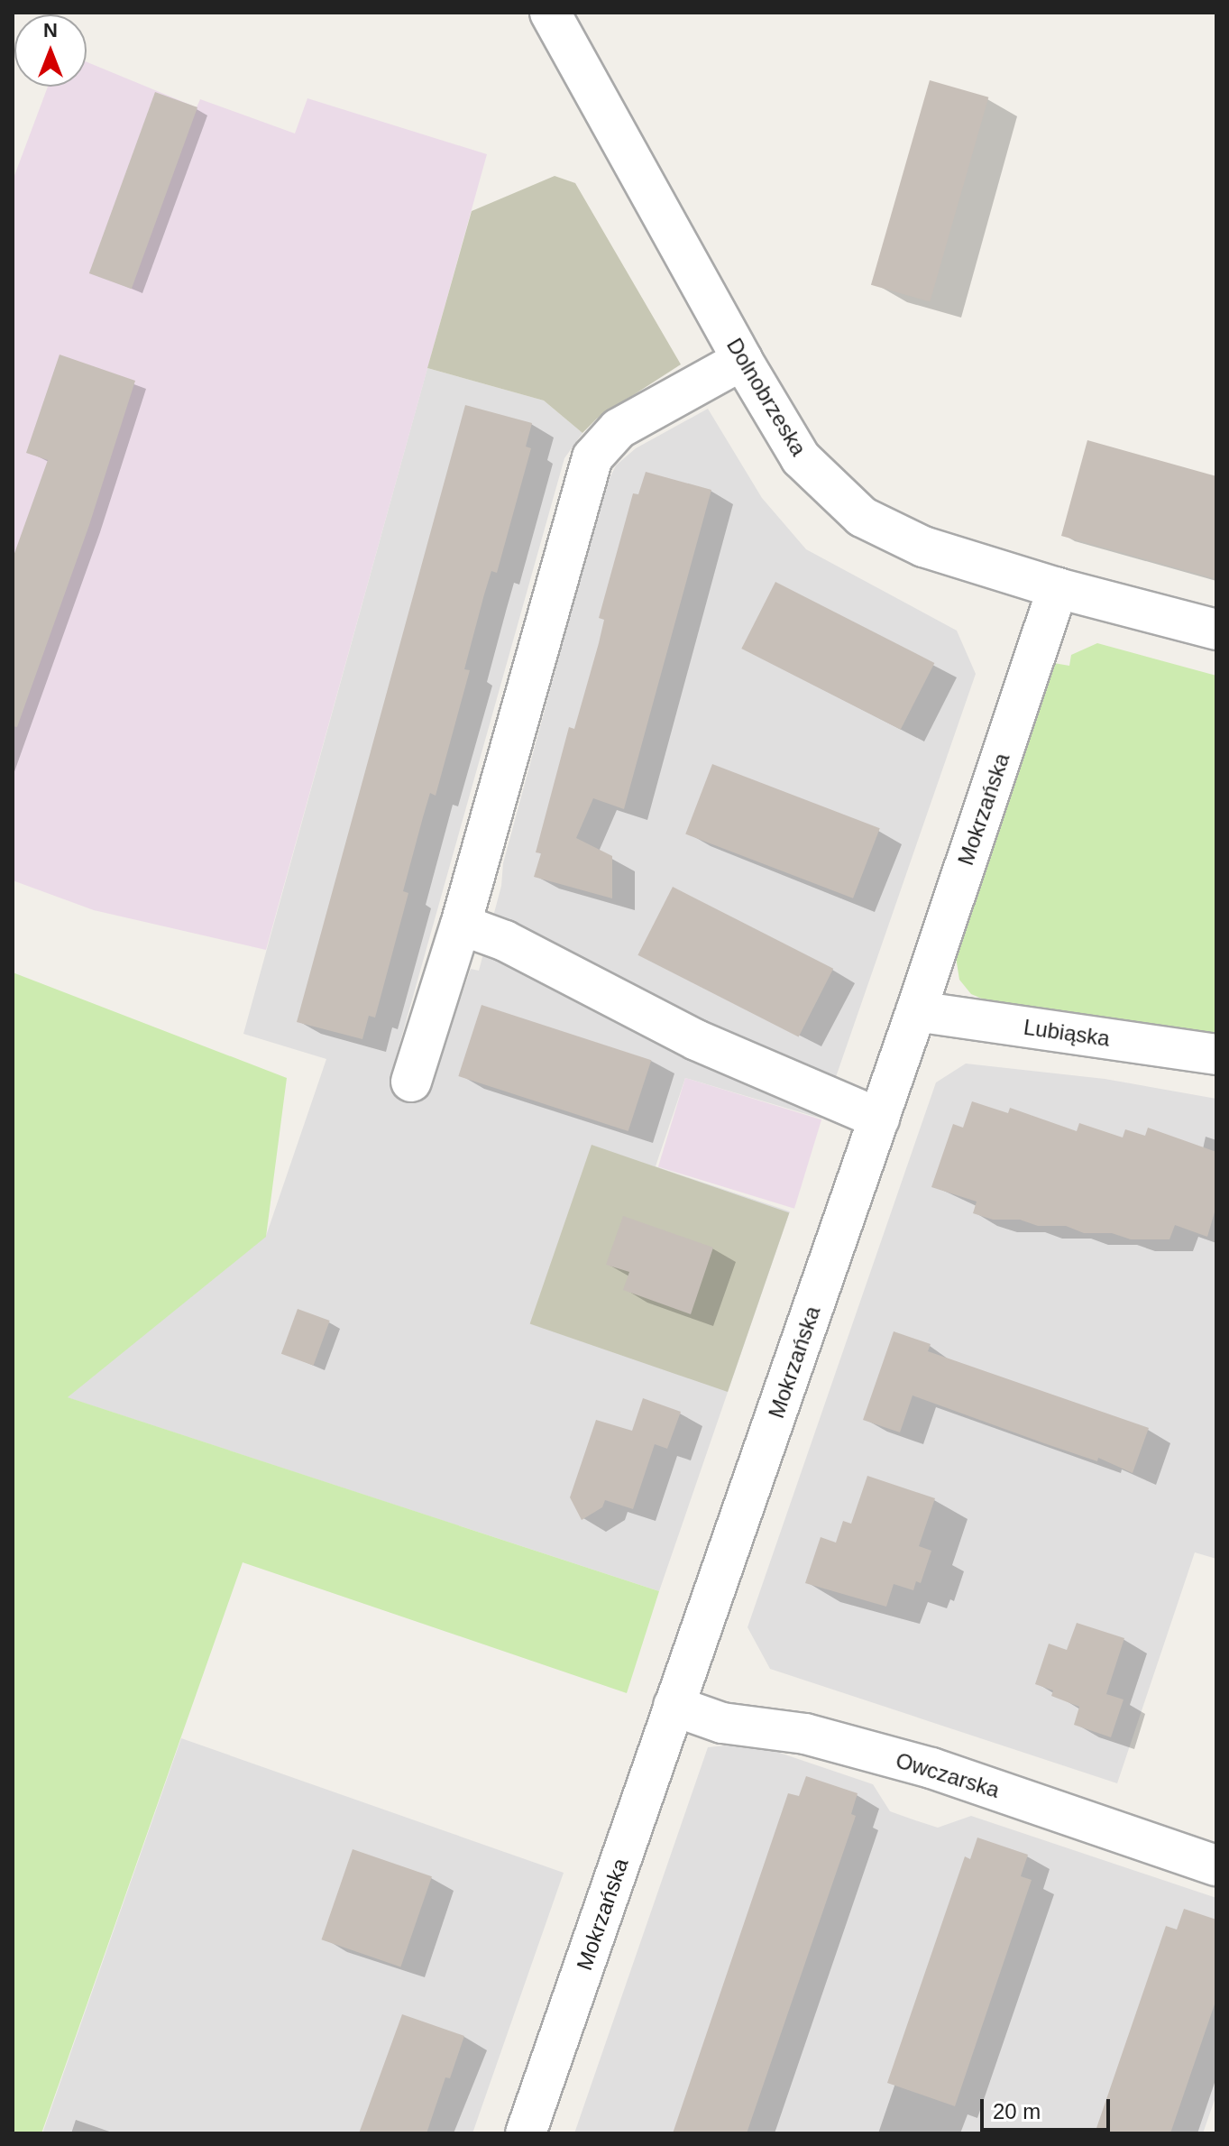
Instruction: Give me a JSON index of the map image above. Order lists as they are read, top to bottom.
{
  "streets": {
    "street": [
      "Dolnobrzeska",
      "Mokrzańska",
      "Lubiąska",
      "Owczarska"
    ]
  },
  "crossings": [
    ["Dolnobrzeska", "Mokrzańska"],
    ["Mokrzańska", "Lubiąska"],
    ["Mokrzańska", "Owczarska"]
  ],
  "scale_bar": "20 m",
  "north": "top"
}
